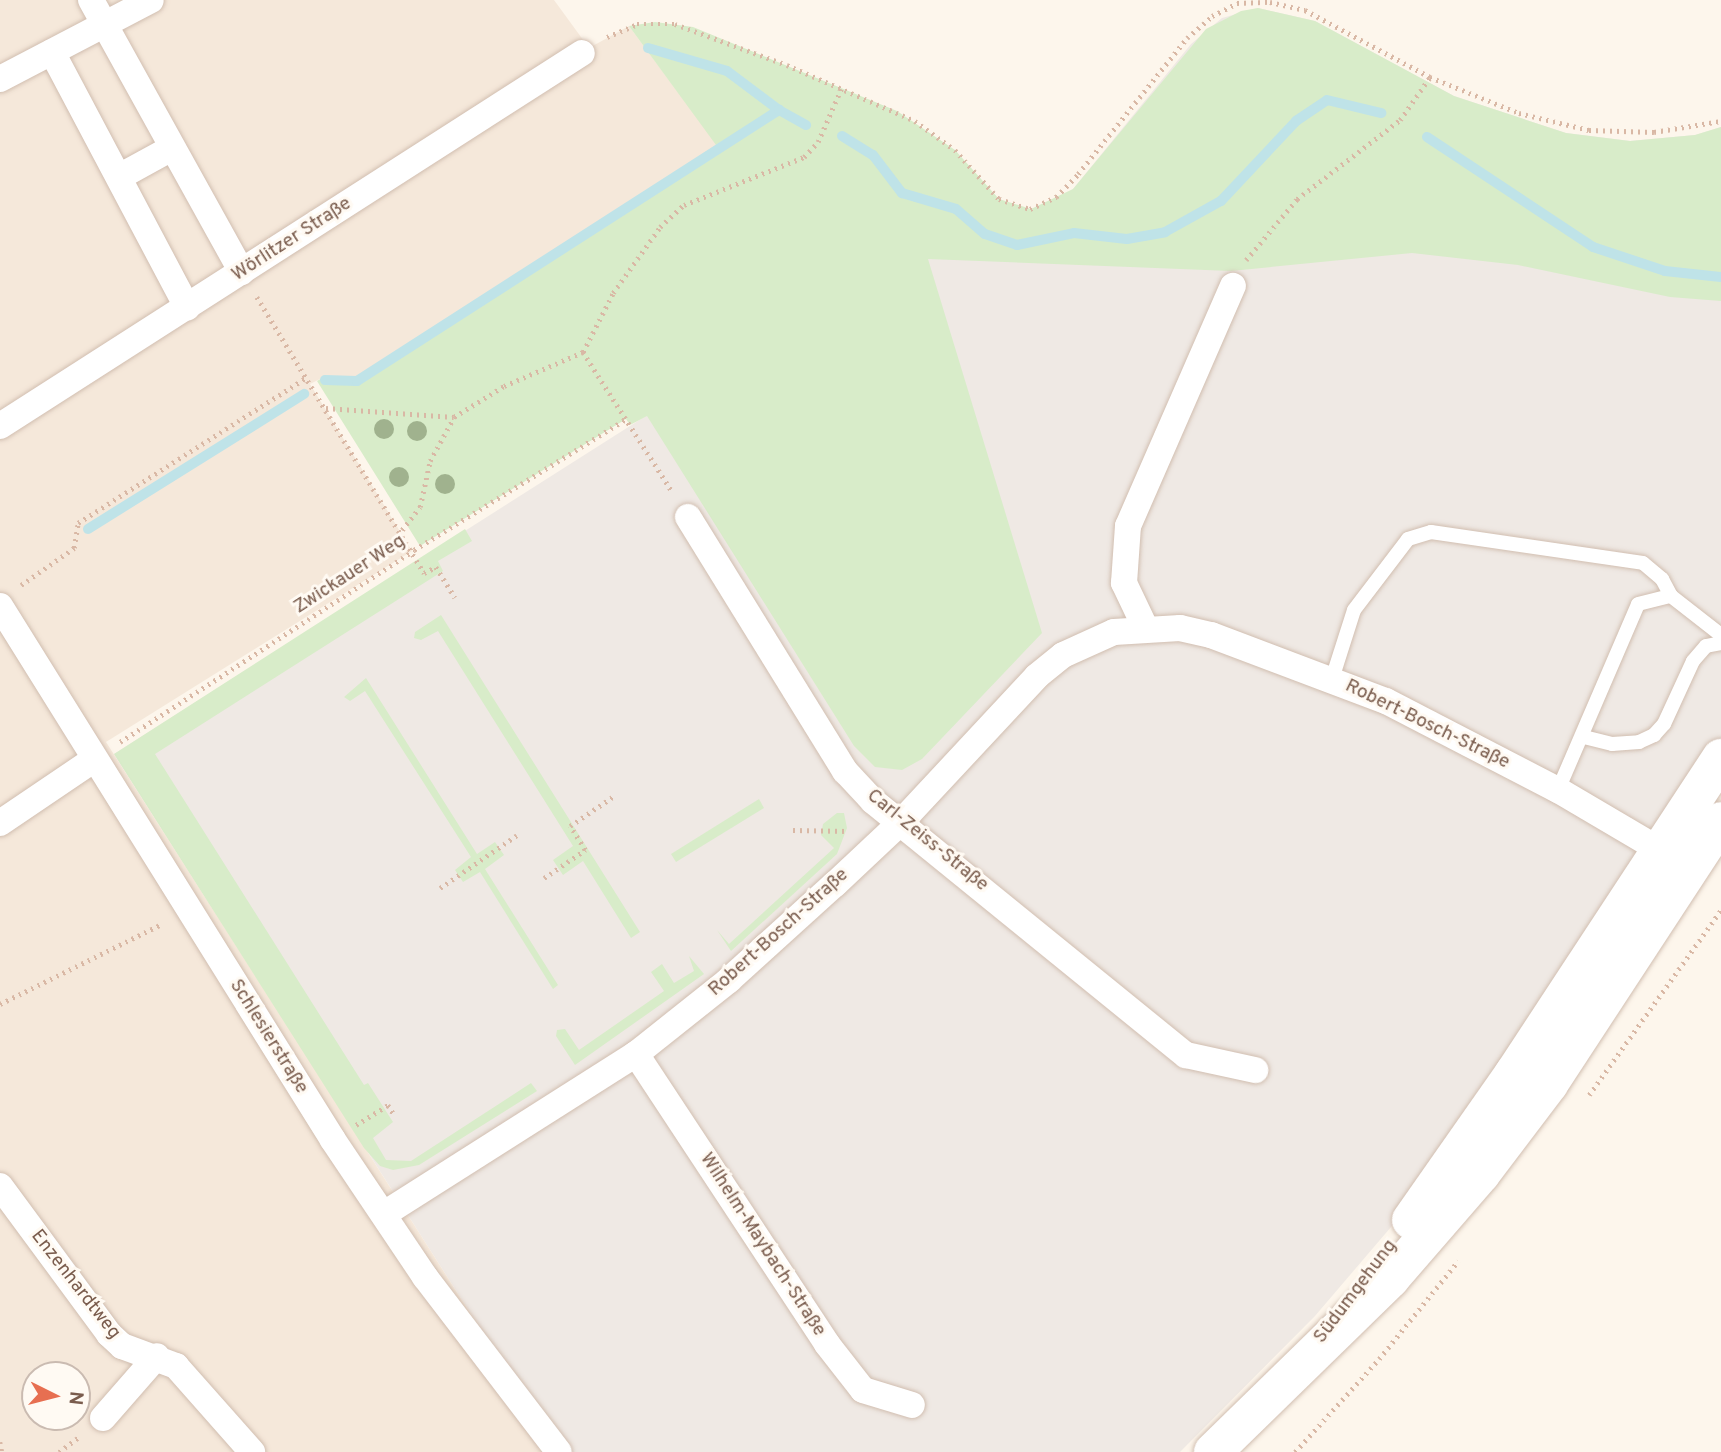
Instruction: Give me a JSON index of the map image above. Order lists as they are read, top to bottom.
{
  "streets": {
    "street": [
      "Wörlitzer Straße",
      "Robert-Bosch-Straße",
      "Carl-Zeiss-Straße",
      "Schlesierstraße",
      "Wilhelm-Maybach-Straße",
      "Enzenhardtweg",
      "Südumgehung"
    ],
    "path": ["Zwickauer Weg"]
  },
  "crossings": [
    ["Zwickauer Weg", "Schlesierstraße"],
    ["Robert-Bosch-Straße", "Carl-Zeiss-Straße"],
    ["Robert-Bosch-Straße", "Schlesierstraße"],
    ["Robert-Bosch-Straße", "Wilhelm-Maybach-Straße"],
    ["Robert-Bosch-Straße", "Südumgehung"]
  ],
  "north": "right"
}
